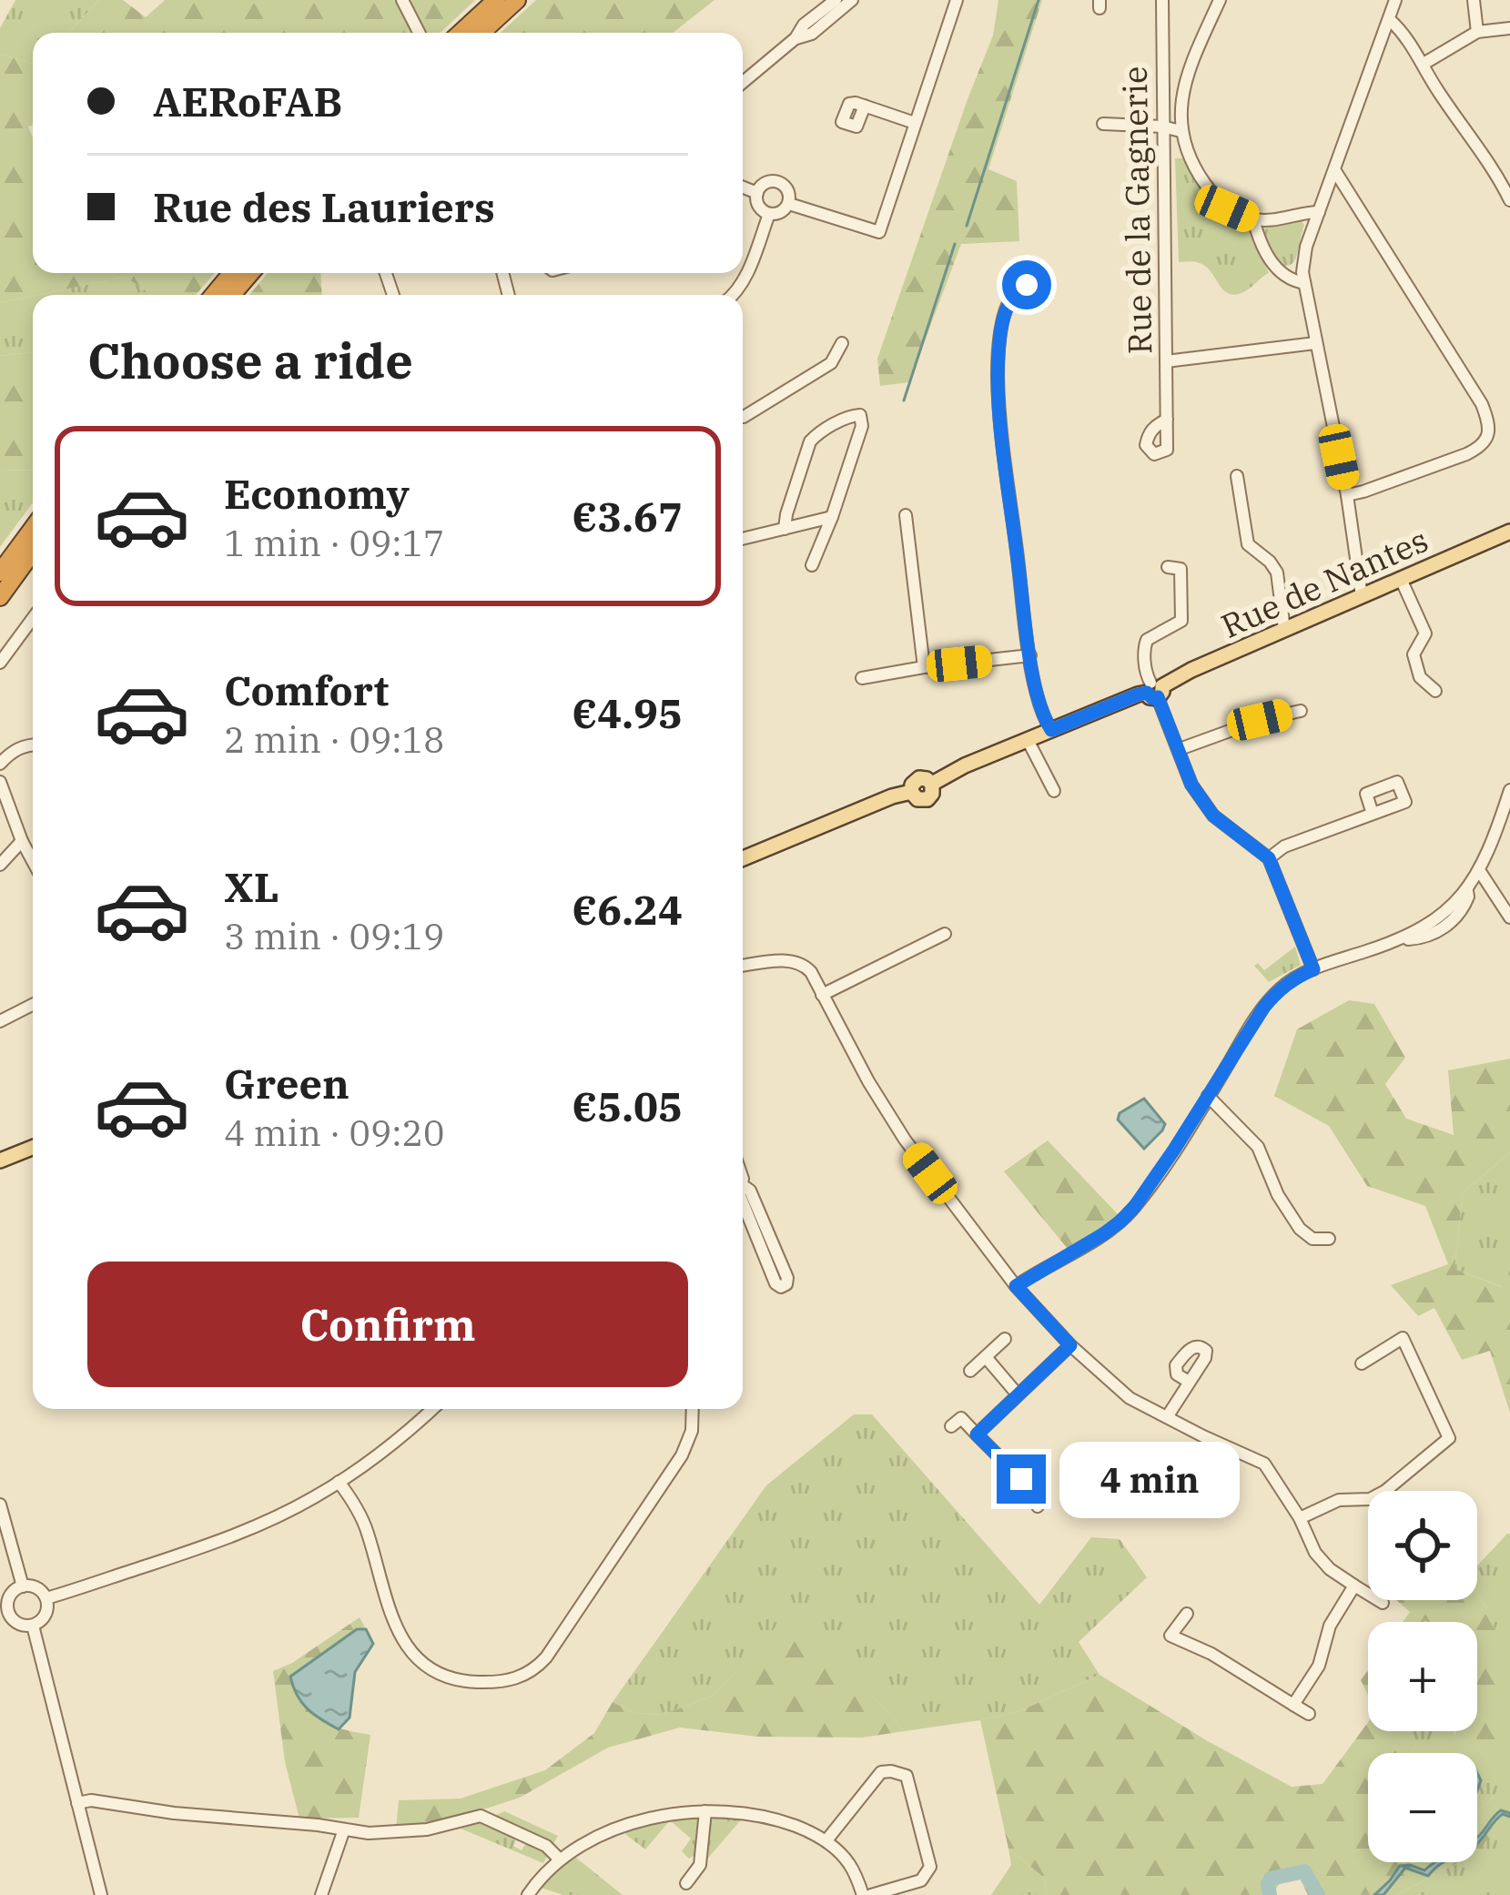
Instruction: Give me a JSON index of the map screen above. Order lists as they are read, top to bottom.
{
  "streets": {
    "main road": ["Rue de Nantes"],
    "street": ["Rue de la Gagnerie"]
  },
  "page": {
    "banner": ["AERoFAB", "Rue des Lauriers"],
    "heading": "Choose a ride",
    "list": [
      {
        "name": "Economy",
        "note": "1 min · 09:17",
        "value": "€3.67"
      },
      {
        "name": "Comfort",
        "note": "2 min · 09:18",
        "value": "€4.95"
      },
      {
        "name": "XL",
        "note": "3 min · 09:19",
        "value": "€6.24"
      },
      {
        "name": "Green",
        "note": "4 min · 09:20",
        "value": "€5.05"
      }
    ],
    "buttons": "Confirm",
    "bubble": "4 min",
    "map_buttons": ["+", "−"]
  }
}
